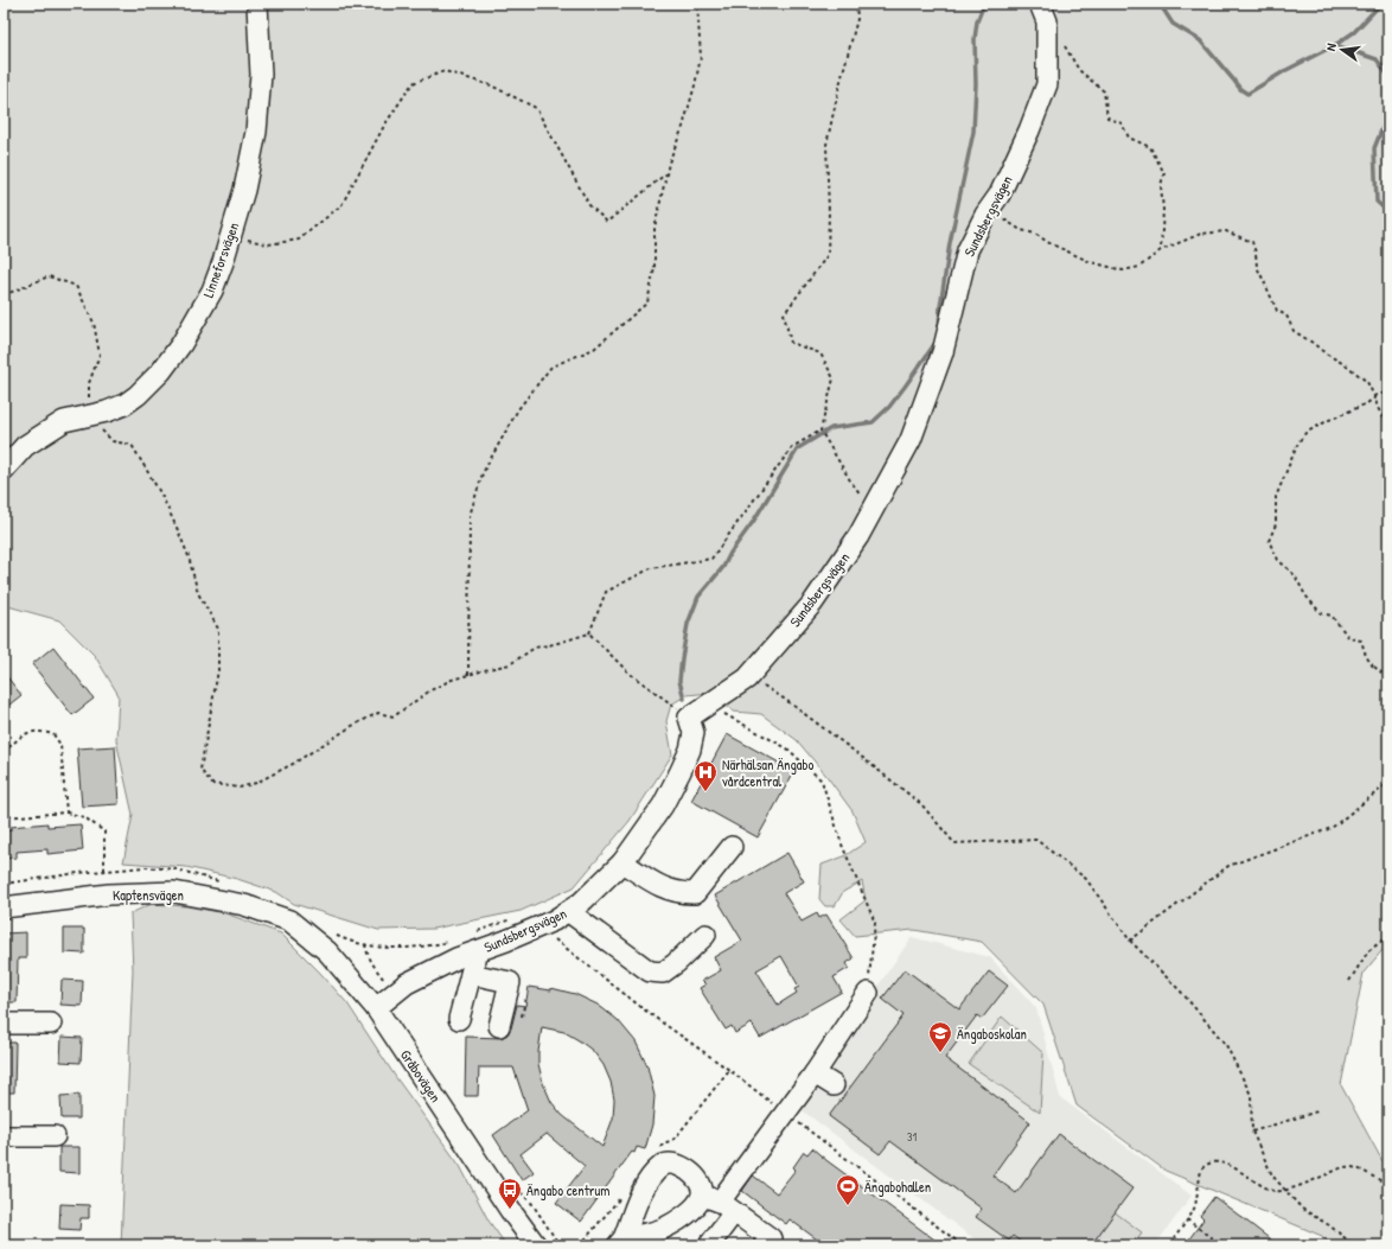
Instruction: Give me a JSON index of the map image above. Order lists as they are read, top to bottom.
{
  "streets": {
    "street": [
      "Sundsbergsvägen",
      "Linneforsvägen",
      "Kaptensvägen",
      "Gråbovägen"
    ]
  },
  "crossings": [
    ["Sundsbergsvägen", "Gråbovägen"],
    ["Kaptensvägen", "Gråbovägen"]
  ],
  "places": {
    "hospital": ["Närhälsan Ängabo vårdcentral"],
    "school or university": ["Ängaboskolan"],
    "sports": ["Ängabohallen"],
    "bus stop": ["Ängabo centrum"]
  },
  "house_numbers": ["31"],
  "north": "left"
}
